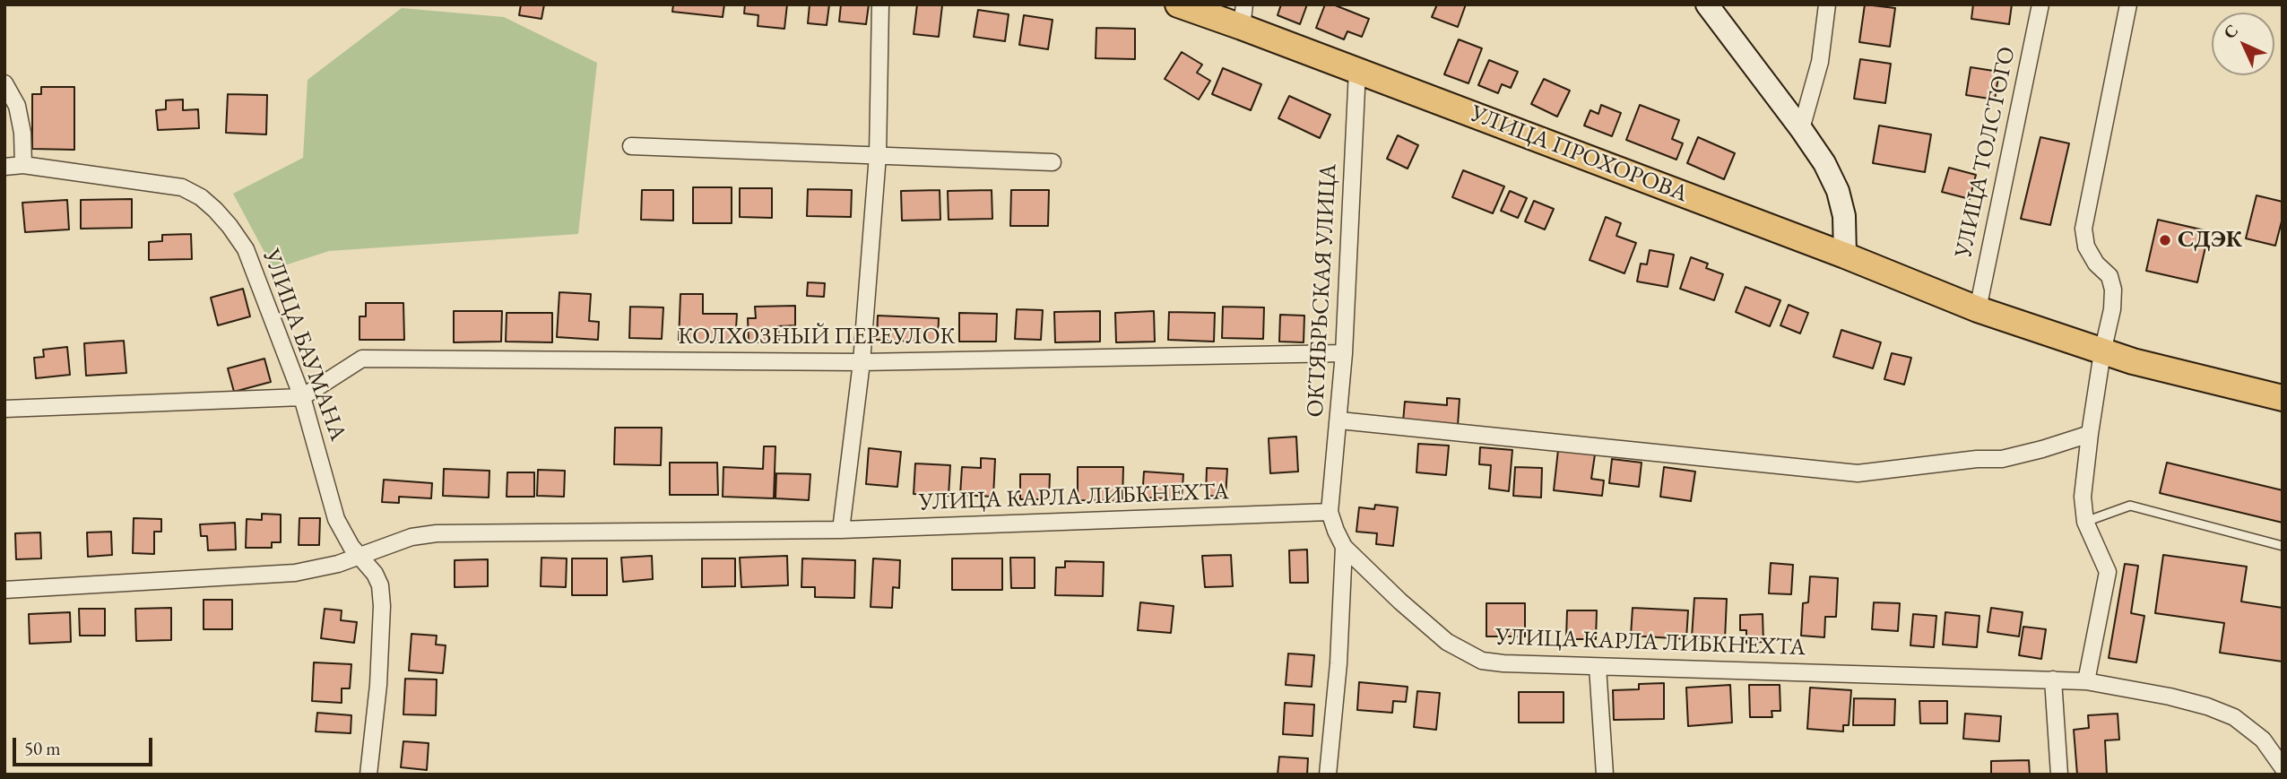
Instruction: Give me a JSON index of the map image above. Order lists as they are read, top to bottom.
{
  "streets": {
    "main road": ["УЛИЦА ПРОХОРОВА"],
    "street": [
      "УЛИЦА ТОЛСТОГО",
      "ОКТЯБРЬСКАЯ УЛИЦА",
      "КОЛХОЗНЫЙ ПЕРЕУЛОК",
      "УЛИЦА БАУМАНА",
      "УЛИЦА КАРЛА ЛИБКНЕХТА"
    ]
  },
  "crossings": [
    ["УЛИЦА ТОЛСТОГО", "УЛИЦА ПРОХОРОВА"],
    ["УЛИЦА ПРОХОРОВА", "ОКТЯБРЬСКАЯ УЛИЦА"],
    ["ОКТЯБРЬСКАЯ УЛИЦА", "КОЛХОЗНЫЙ ПЕРЕУЛОК"],
    ["ОКТЯБРЬСКАЯ УЛИЦА", "УЛИЦА КАРЛА ЛИБКНЕХТА"],
    ["КОЛХОЗНЫЙ ПЕРЕУЛОК", "УЛИЦА БАУМАНА"],
    ["УЛИЦА БАУМАНА", "УЛИЦА КАРЛА ЛИБКНЕХТА"]
  ],
  "places": ["СДЭК"],
  "scale_bar": "50 m",
  "north": "top left"
}
